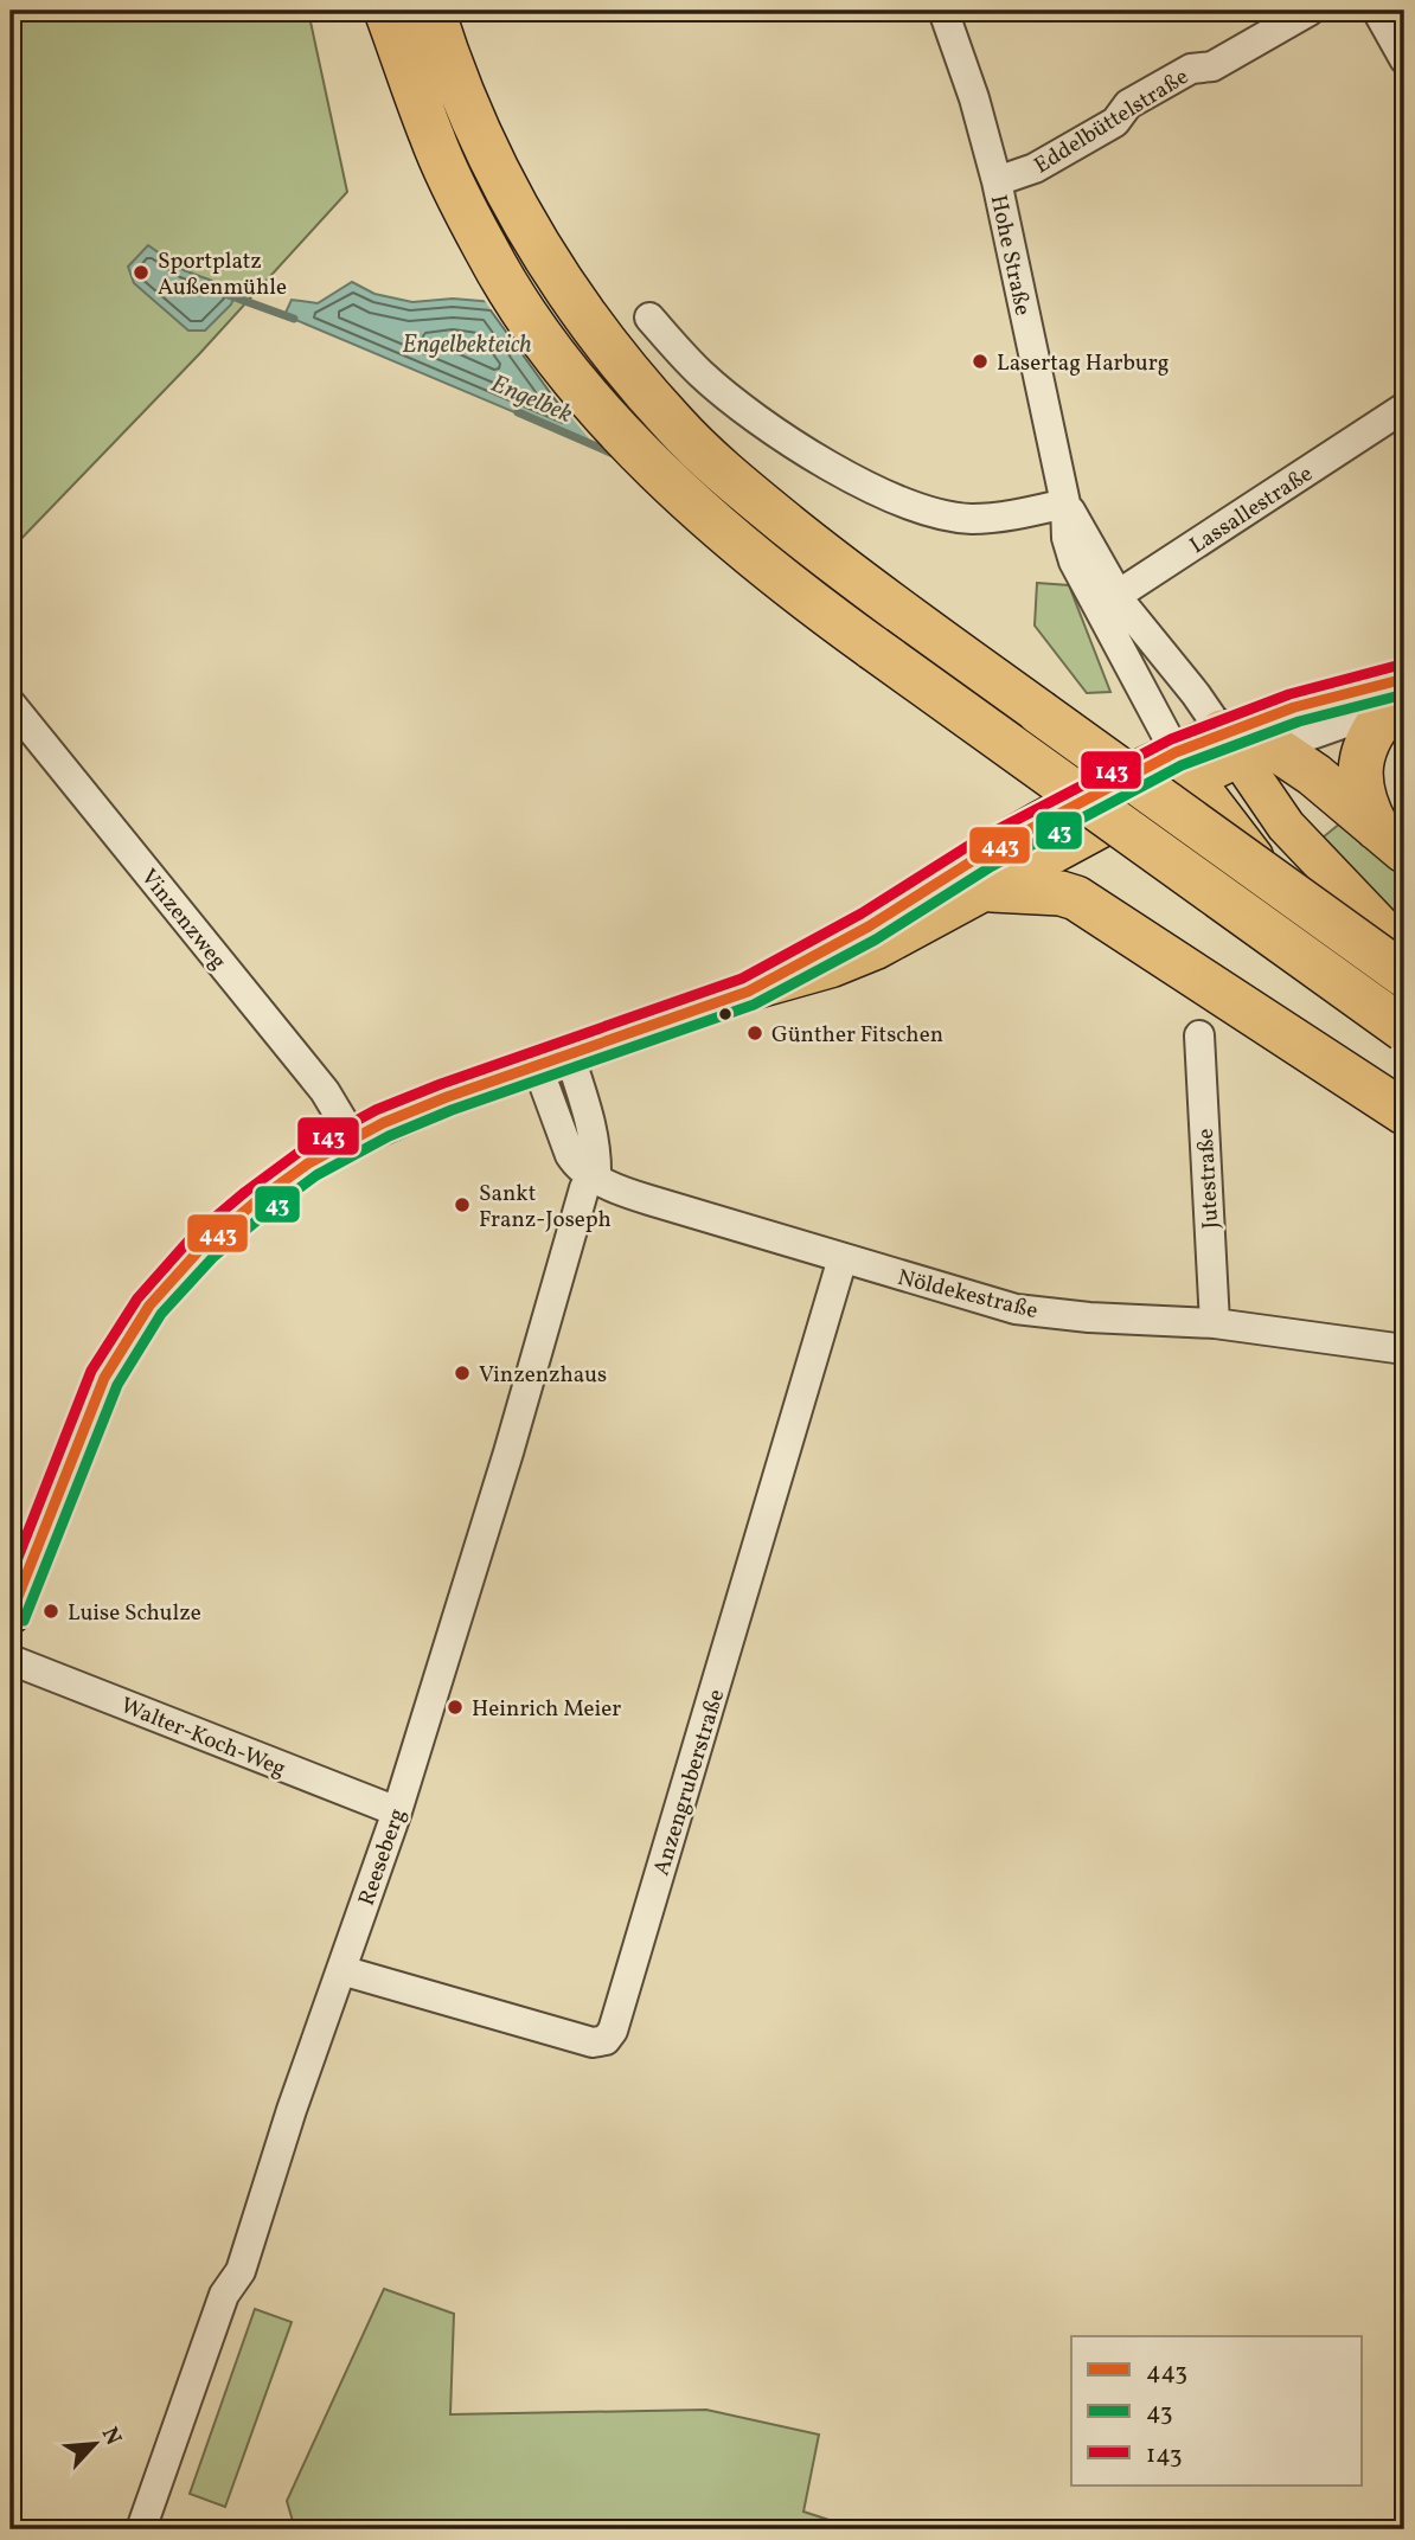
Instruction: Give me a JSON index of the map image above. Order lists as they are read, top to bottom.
{
  "streets": {
    "street": [
      "Eddelbüttelstraße",
      "Hohe Straße",
      "Lassallestraße",
      "Vinzenzweg",
      "Jutestraße",
      "Nöldekestraße",
      "Walter-Koch-Weg",
      "Anzengruberstraße",
      "Reeseberg"
    ]
  },
  "crossings": [
    ["Eddelbüttelstraße", "Hohe Straße"],
    ["Hohe Straße", "Lassallestraße"],
    ["Jutestraße", "Nöldekestraße"],
    ["Nöldekestraße", "Anzengruberstraße"],
    ["Nöldekestraße", "Reeseberg"],
    ["Walter-Koch-Weg", "Reeseberg"],
    ["Anzengruberstraße", "Reeseberg"]
  ],
  "water": ["Engelbekteich", "Engelbek"],
  "places": [
    "Sportplatz Außenmühle",
    "Lasertag Harburg",
    "Günther Fitschen",
    "Sankt Franz-Joseph",
    "Vinzenzhaus",
    "Luise Schulze",
    "Heinrich Meier"
  ],
  "lines": ["transit line 143", "transit line 443", "transit line 43"],
  "legend": ["443", "43", "143"],
  "north": "top right"
}
